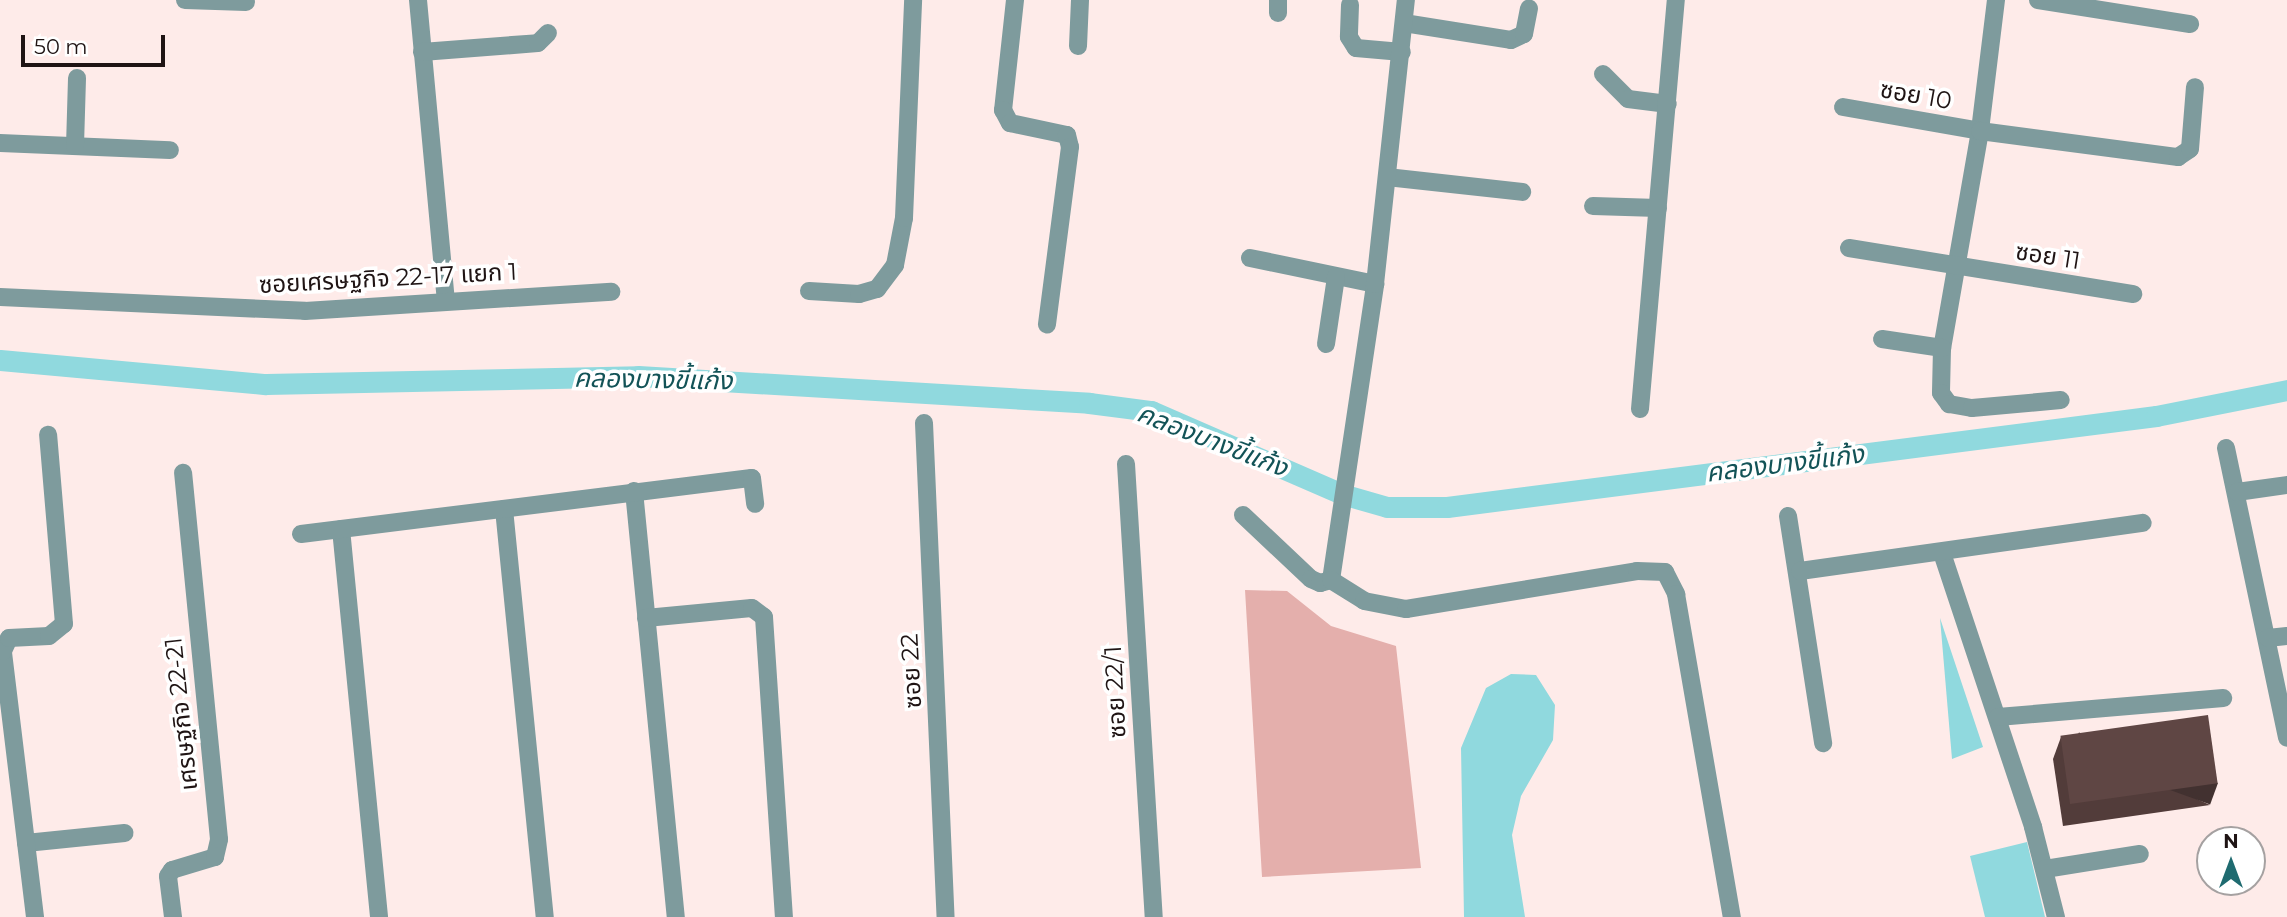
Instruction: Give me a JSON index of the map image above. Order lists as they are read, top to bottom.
{
  "streets": {
    "street": [
      "ซอย 10",
      "ซอย 11",
      "ซอยเศรษฐกิจ 22-17 แยก 1",
      "ซอย 22",
      "ซอย 22/1",
      "เศรษฐกิจ 22-21"
    ]
  },
  "water": ["คลองบางขี้แก้ง"],
  "scale_bar": "50 m",
  "north": "top"
}
